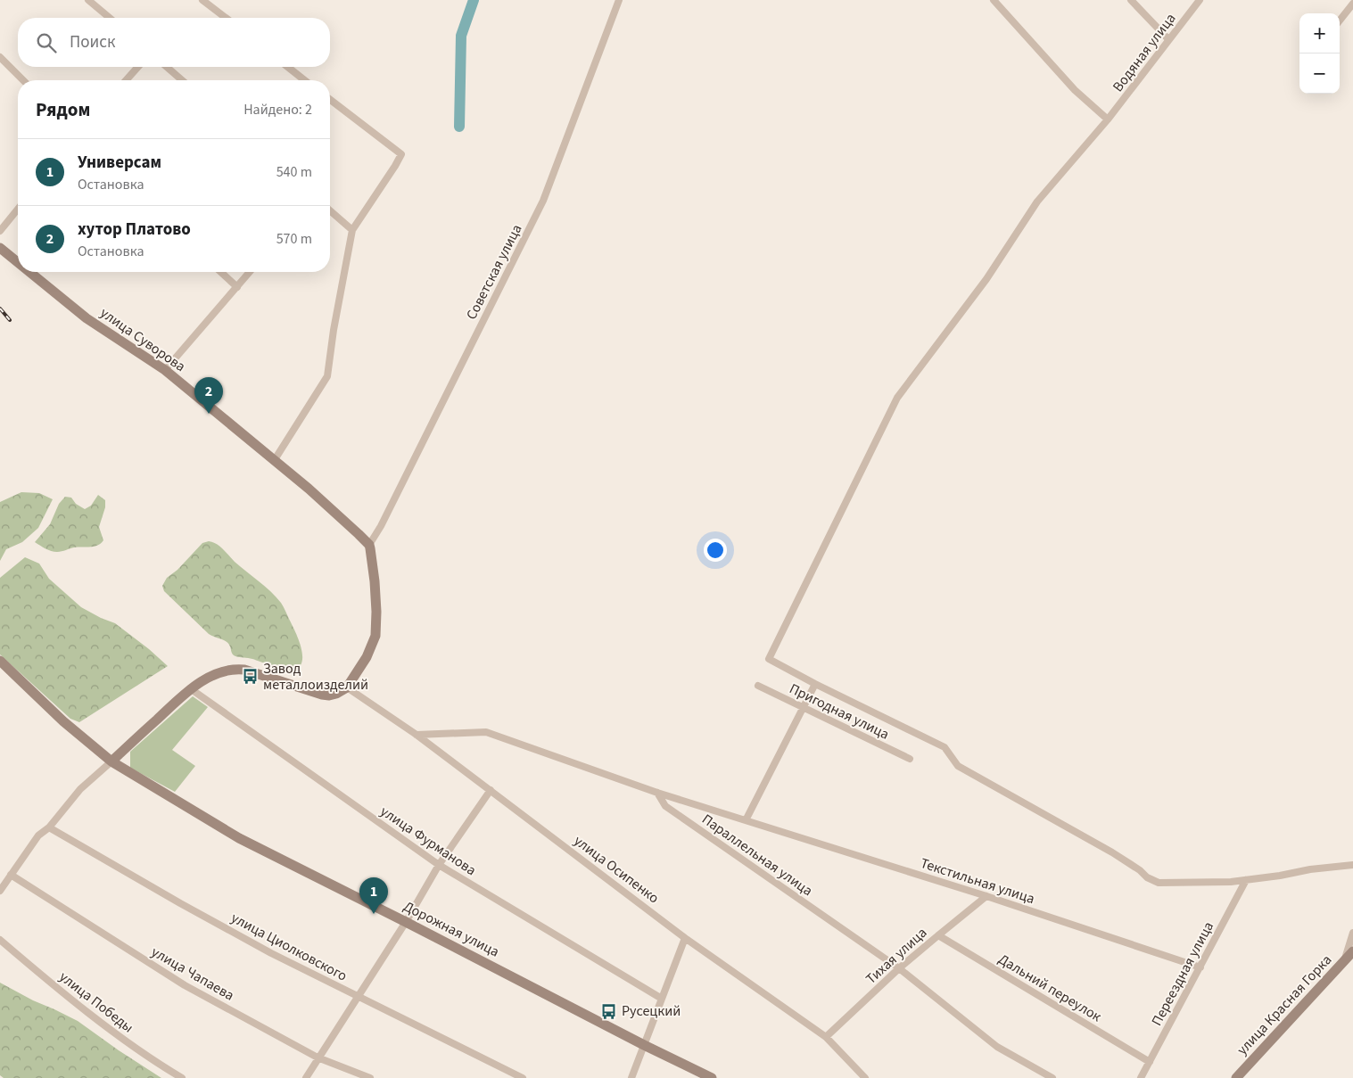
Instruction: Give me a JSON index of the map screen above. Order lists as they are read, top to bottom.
{
  "streets": {
    "street": [
      "Водяная улица",
      "Советская улица",
      "улица Суворова",
      "Пригодная улица",
      "улица Фурманова",
      "Параллельная улица",
      "улица Осипенко",
      "Текстильная улица",
      "Дорожная улица",
      "улица Циолковского",
      "Тихая улица",
      "улица Чапаева",
      "Переездная улица",
      "Дальний переулок",
      "улица Победы",
      "улица Красная Горка"
    ]
  },
  "crossings": [
    ["Советская улица", "улица Суворова"],
    ["Параллельная улица", "Текстильная улица"],
    ["Параллельная улица", "Тихая улица"],
    ["улица Осипенко", "Тихая улица"],
    ["Текстильная улица", "Тихая улица"],
    ["Текстильная улица", "Переездная улица"],
    ["Тихая улица", "Дальний переулок"],
    ["Переездная улица", "Дальний переулок"]
  ],
  "places": {
    "bus stop": ["Завод металлоизделий", "Русецкий"]
  },
  "page": {
    "map_buttons": ["+", "−"],
    "search": "Поиск",
    "heading": ["Рядом", "Найдено: 2"],
    "list": [
      {
        "mark": "1",
        "name": "Универсам",
        "note": "Остановка",
        "value": "540 m"
      },
      {
        "mark": "2",
        "name": "хутор Платово",
        "note": "Остановка",
        "value": "570 m"
      }
    ],
    "pins": ["2", "1"]
  }
}
